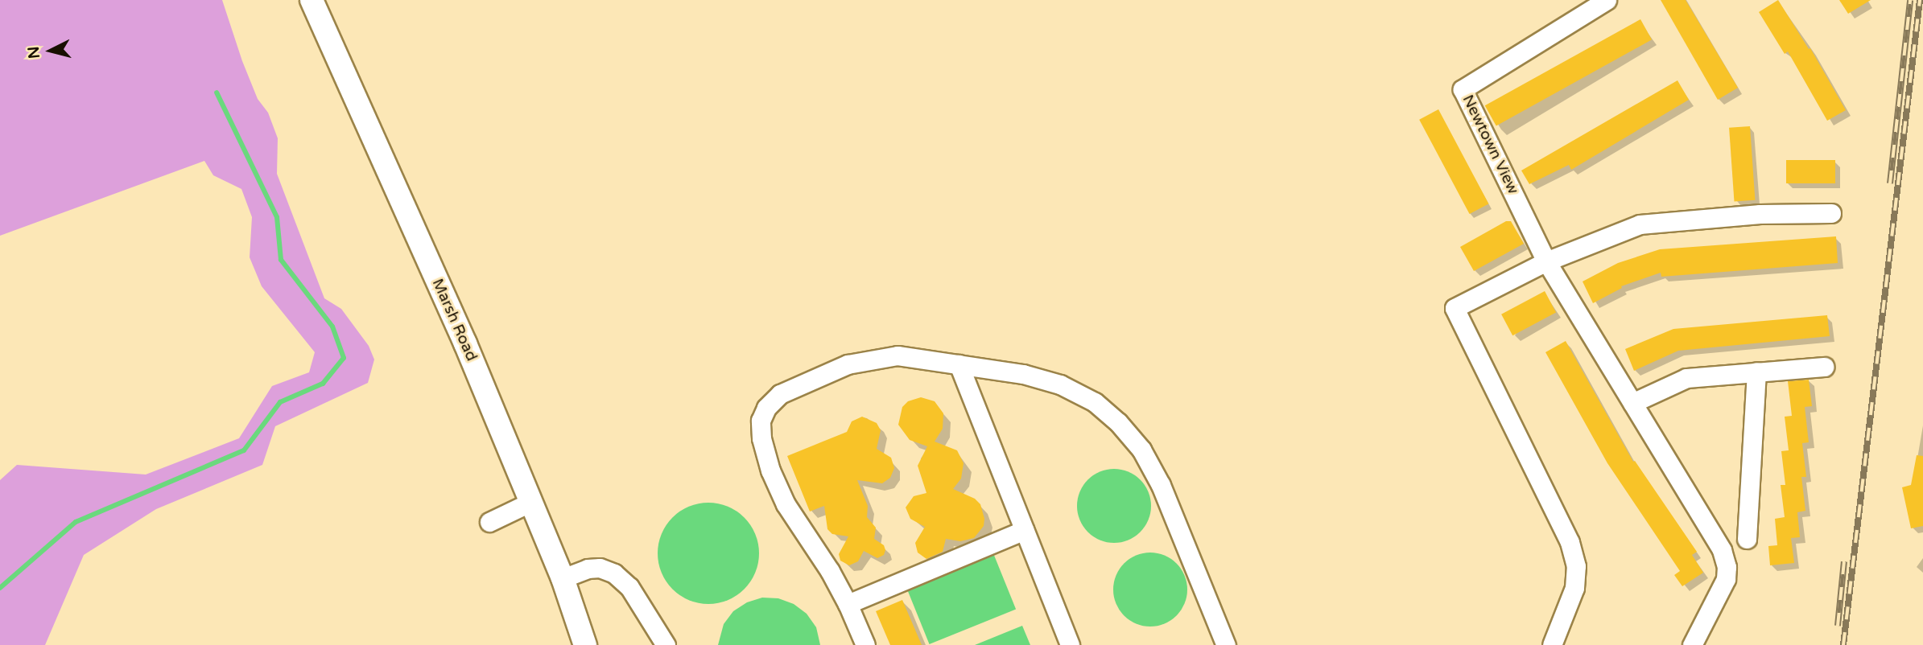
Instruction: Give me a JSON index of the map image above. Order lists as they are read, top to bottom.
{
  "streets": {
    "main road": ["Marsh Road"],
    "street": ["Newtown View"]
  },
  "north": "left"
}
